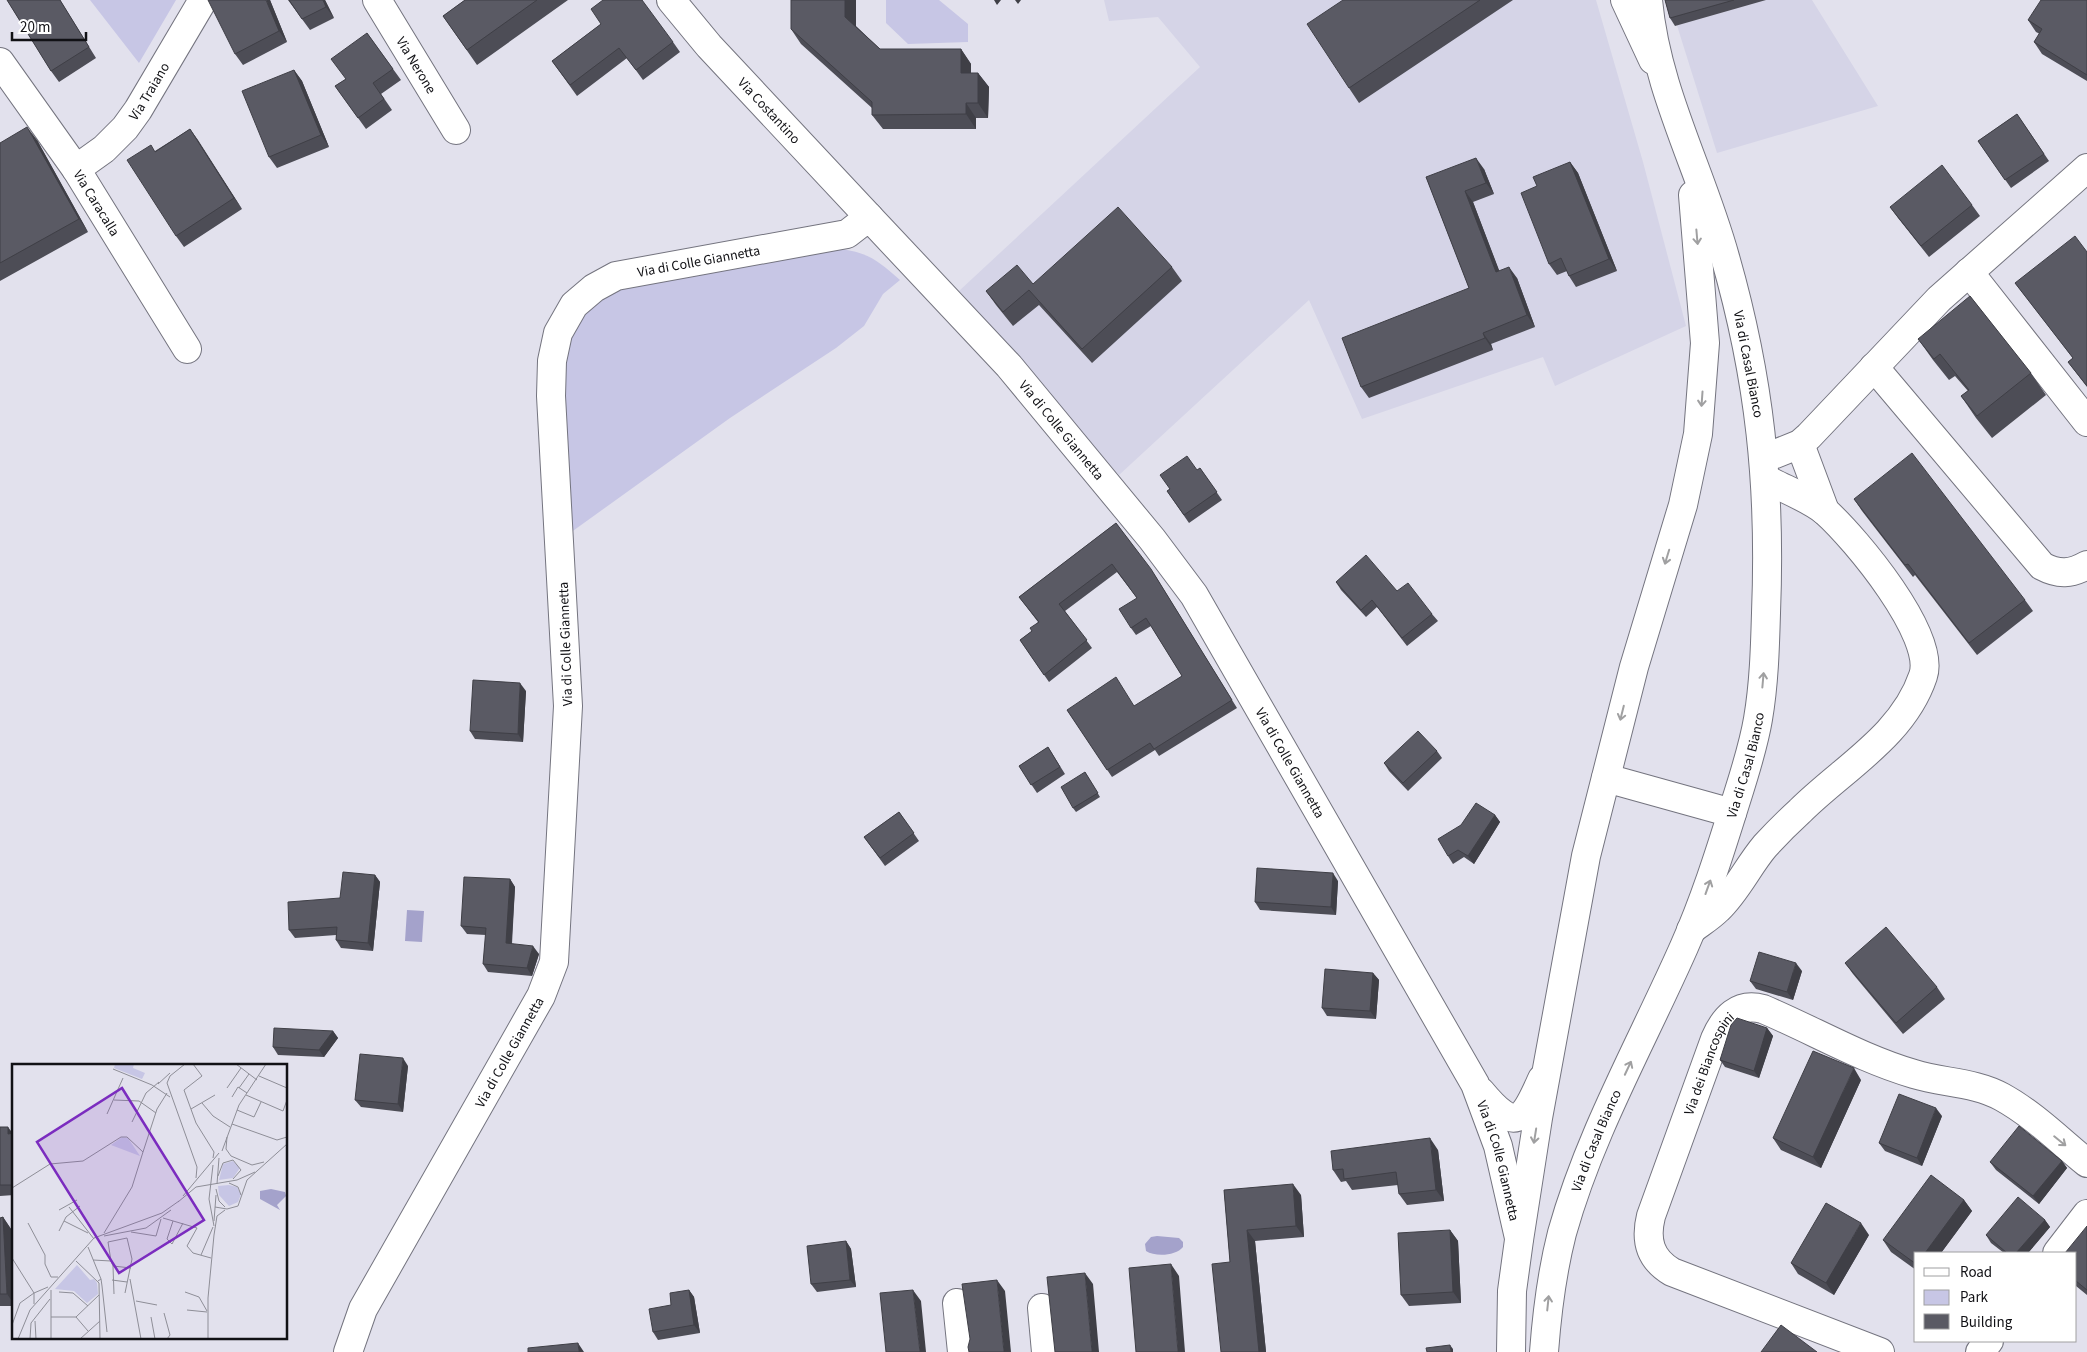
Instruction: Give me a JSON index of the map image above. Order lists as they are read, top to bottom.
{
  "streets": {
    "street": [
      "Via Nerone",
      "Via Traiano",
      "Via Costantino",
      "Via Caracalla",
      "Via di Colle Giannetta",
      "Via di Casal Bianco",
      "Via dei Biancospini"
    ]
  },
  "crossings": [
    ["Via Traiano", "Via Caracalla"],
    ["Via Costantino", "Via di Colle Giannetta"],
    ["Via di Colle Giannetta", "Via di Casal Bianco"]
  ],
  "legend": ["Road", "Park", "Building"],
  "scale_bar": "20 m"
}
